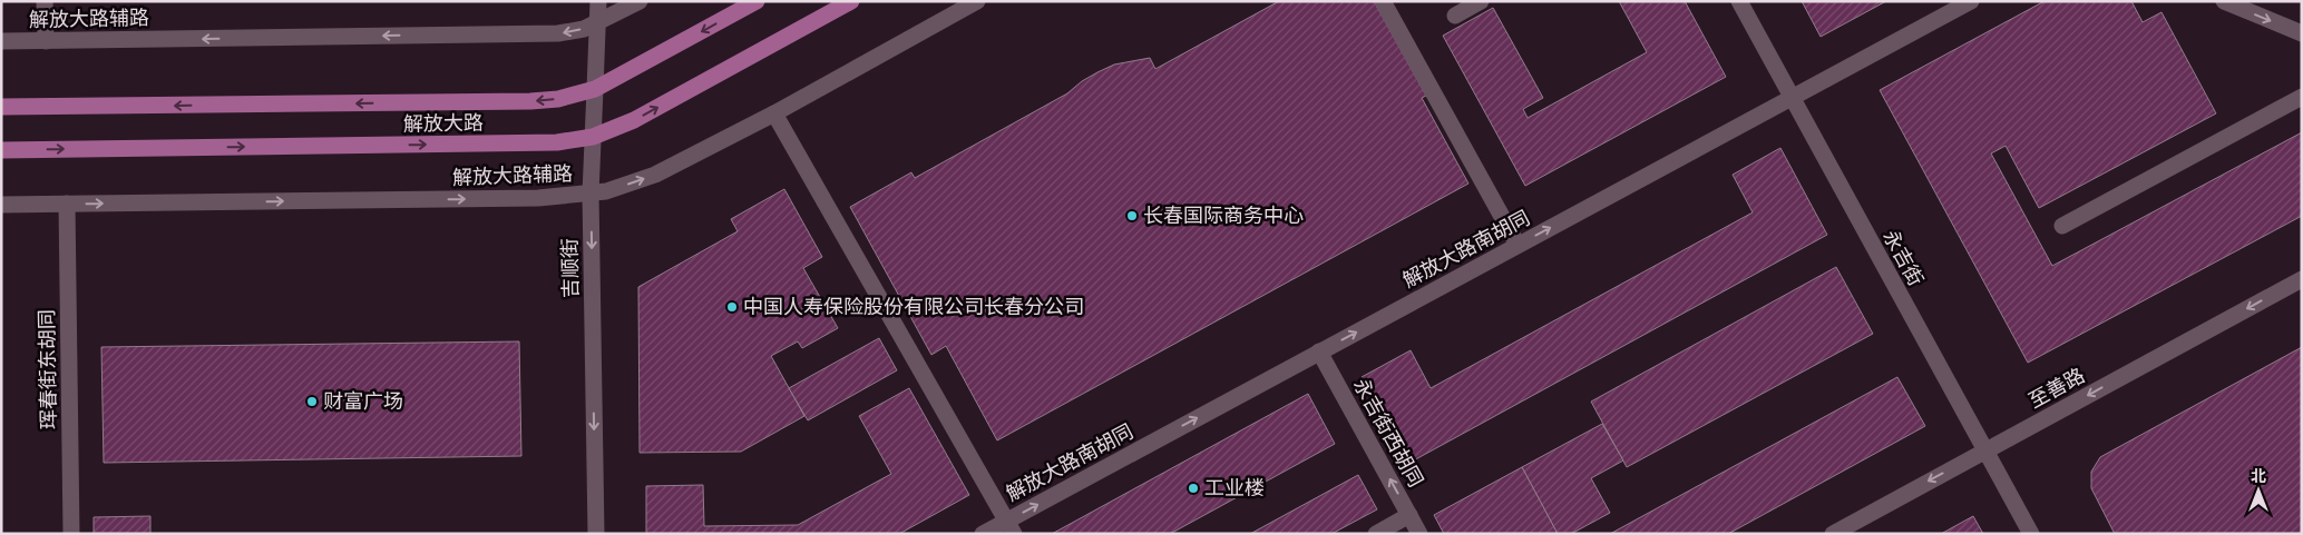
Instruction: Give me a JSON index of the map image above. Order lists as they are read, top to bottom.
{
  "streets": {
    "main road": ["解放大路"],
    "street": [
      "解放大路辅路",
      "解放大路南胡同",
      "永吉街",
      "吉顺街",
      "珲春街东胡同",
      "至善路",
      "永吉街西胡同"
    ]
  },
  "crossings": [
    ["解放大路辅路", "吉顺街"],
    ["解放大路辅路", "珲春街东胡同"],
    ["解放大路", "吉顺街"],
    ["解放大路南胡同", "永吉街"],
    ["解放大路南胡同", "永吉街西胡同"],
    ["永吉街", "至善路"]
  ],
  "one_way": [
    "解放大路南胡同",
    "吉顺街",
    "至善路",
    "永吉街西胡同"
  ],
  "places": [
    "长春国际商务中心",
    "中国人寿保险股份有限公司长春分公司",
    "财富广场",
    "工业楼"
  ],
  "north": "top"
}
